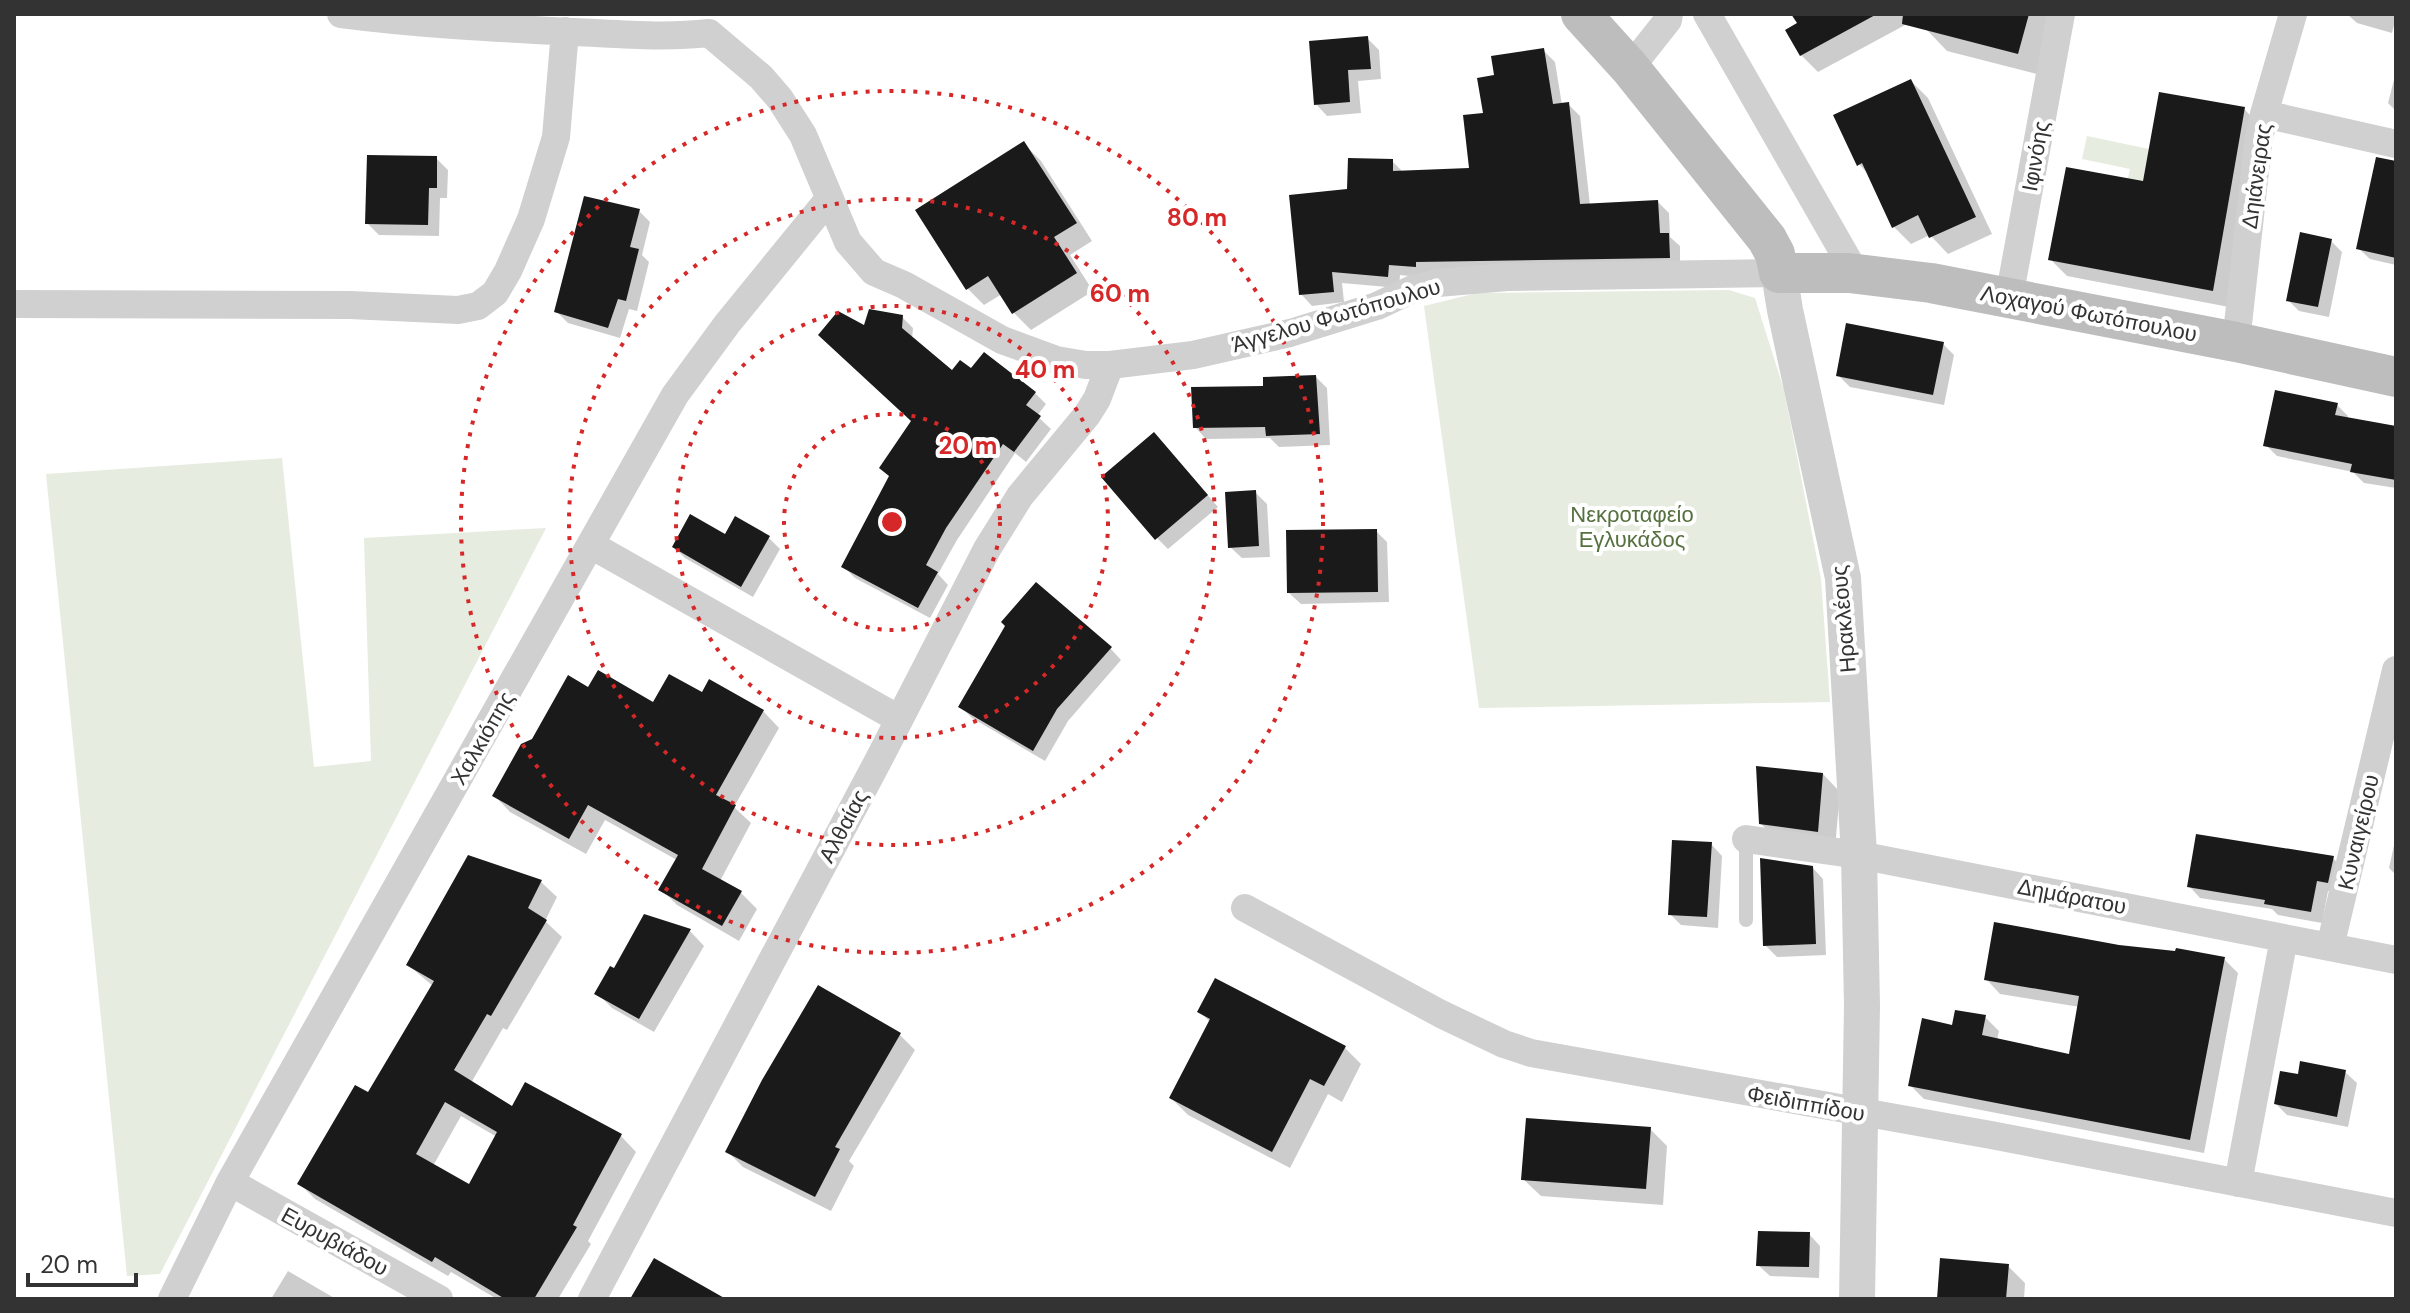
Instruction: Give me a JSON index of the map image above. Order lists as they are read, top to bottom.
{
  "streets": {
    "main road": ["Λοχαγού Φωτόπουλου", "Ηρακλέους"],
    "street": [
      "Ιφινόης",
      "Δηιάνειρας",
      "Άγγελου Φωτόπουλου",
      "Χαλκιόπης",
      "Αλθαίας",
      "Κυναιγείρου",
      "Δημάρατου",
      "Φειδιππίδου",
      "Ευρυβιάδου"
    ]
  },
  "crossings": [
    ["Ιφινόης", "Λοχαγού Φωτόπουλου"],
    ["Δηιάνειρας", "Λοχαγού Φωτόπουλου"],
    ["Λοχαγού Φωτόπουλου", "Άγγελου Φωτόπουλου"],
    ["Λοχαγού Φωτόπουλου", "Ηρακλέους"],
    ["Άγγελου Φωτόπουλου", "Ηρακλέους"],
    ["Άγγελου Φωτόπουλου", "Χαλκιόπης"],
    ["Άγγελου Φωτόπουλου", "Αλθαίας"],
    ["Ηρακλέους", "Δημάρατου"],
    ["Ηρακλέους", "Φειδιππίδου"],
    ["Χαλκιόπης", "Ευρυβιάδου"],
    ["Κυναιγείρου", "Δημάρατου"]
  ],
  "parks": ["Νεκροταφείο Εγλυκάδος"],
  "scale_bar": "20 m",
  "rings": [
    "80 m",
    "60 m",
    "40 m",
    "20 m"
  ]
}
